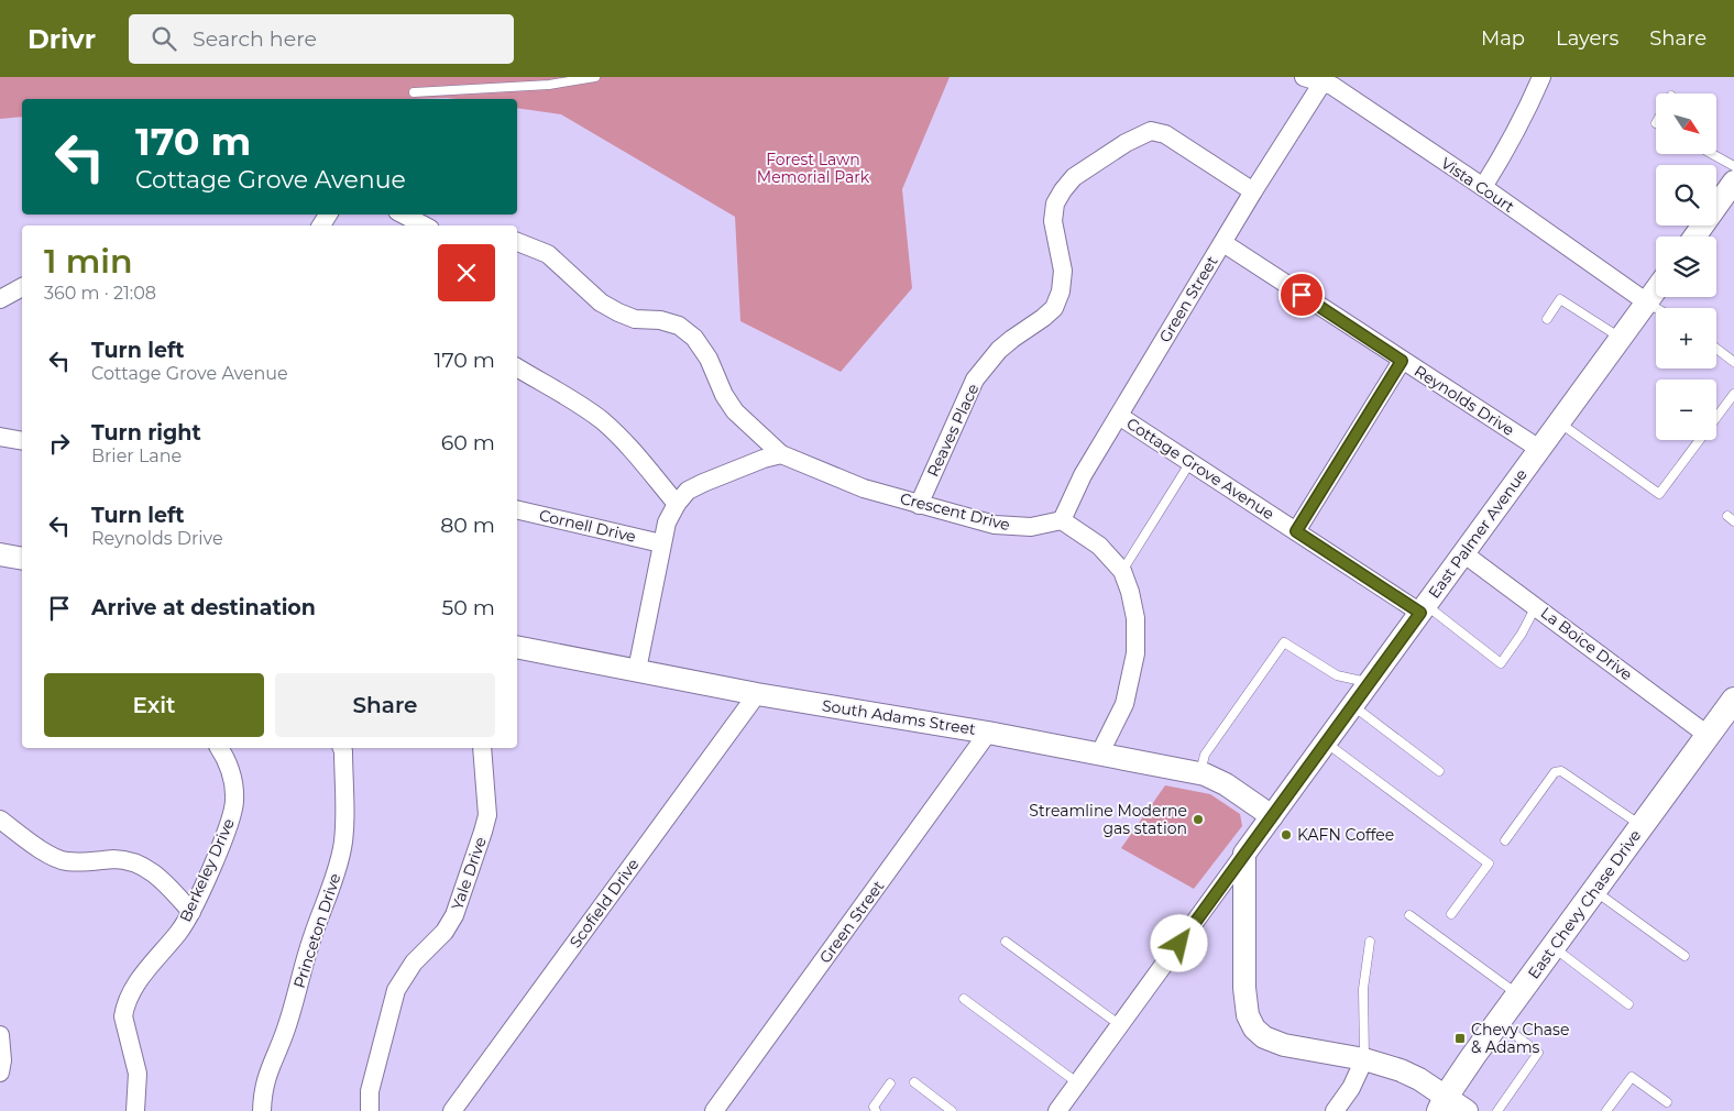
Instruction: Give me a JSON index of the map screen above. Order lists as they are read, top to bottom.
{
  "streets": {
    "main road": ["East Chevy Chase Drive"],
    "street": [
      "Vista Court",
      "Green Street",
      "Reynolds Drive",
      "Reaves Place",
      "Cottage Grove Avenue",
      "Crescent Drive",
      "Cornell Drive",
      "East Palmer Avenue",
      "La Boice Drive",
      "South Adams Street",
      "Berkeley Drive",
      "Yale Drive",
      "Scofield Drive",
      "Princeton Drive"
    ]
  },
  "crossings": [
    ["Vista Court", "Green Street"],
    ["Vista Court", "East Palmer Avenue"],
    ["Green Street", "Reynolds Drive"],
    ["Green Street", "Reaves Place"],
    ["Green Street", "Cottage Grove Avenue"],
    ["Green Street", "Crescent Drive"],
    ["Green Street", "South Adams Street"],
    ["Reynolds Drive", "East Palmer Avenue"],
    ["Reaves Place", "Crescent Drive"],
    ["Cottage Grove Avenue", "East Palmer Avenue"],
    ["East Palmer Avenue", "La Boice Drive"],
    ["East Palmer Avenue", "South Adams Street"],
    ["La Boice Drive", "East Chevy Chase Drive"],
    ["South Adams Street", "Scofield Drive"]
  ],
  "parks": ["Forest Lawn Memorial Park"],
  "places": {
    "other": ["Streamline Moderne gas station", "KAFN Coffee"],
    "transit": ["Chevy Chase & Adams"]
  },
  "north": "bottom right",
  "page": {
    "header": "Drivr",
    "search": "Search here",
    "nav": ["Map", "Layers", "Share"],
    "map_buttons": ["+", "−"],
    "turn": ["170 m", "Cottage Grove Avenue"],
    "heading": ["1 min", "360 m · 21:08"],
    "list": [
      {
        "name": "Turn left",
        "note": "Cottage Grove Avenue",
        "value": "170 m"
      },
      {
        "name": "Turn right",
        "note": "Brier Lane",
        "value": "60 m"
      },
      {
        "name": "Turn left",
        "note": "Reynolds Drive",
        "value": "80 m"
      },
      {
        "name": "Arrive at destination",
        "value": "50 m"
      }
    ],
    "buttons": ["Exit", "Share"]
  }
}
